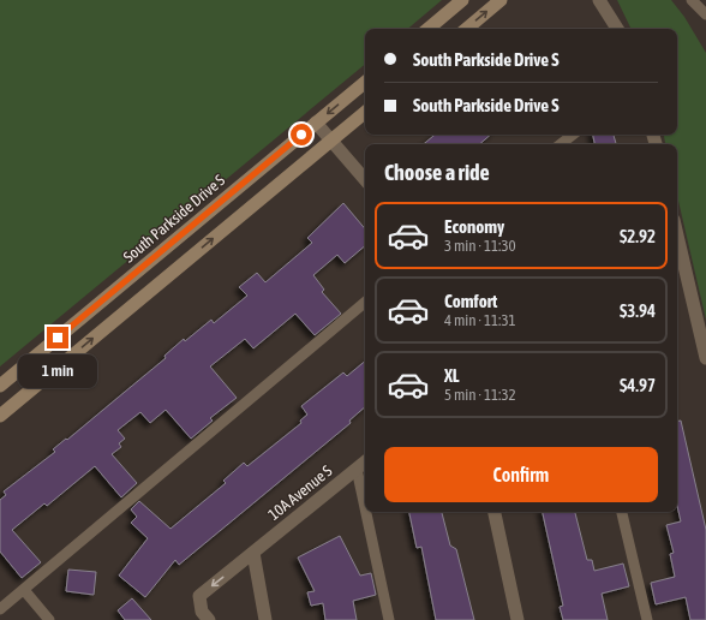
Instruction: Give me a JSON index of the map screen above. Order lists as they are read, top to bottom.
{
  "streets": {
    "main road": ["South Parkside Drive S"],
    "street": ["10A Avenue S"]
  },
  "page": {
    "banner": ["South Parkside Drive S", "South Parkside Drive S"],
    "heading": "Choose a ride",
    "list": [
      {
        "name": "Economy",
        "note": "3 min · 11:30",
        "value": "$2.92"
      },
      {
        "name": "Comfort",
        "note": "4 min · 11:31",
        "value": "$3.94"
      },
      {
        "name": "XL",
        "note": "5 min · 11:32",
        "value": "$4.97"
      }
    ],
    "bubble": "1 min",
    "buttons": "Confirm"
  }
}
